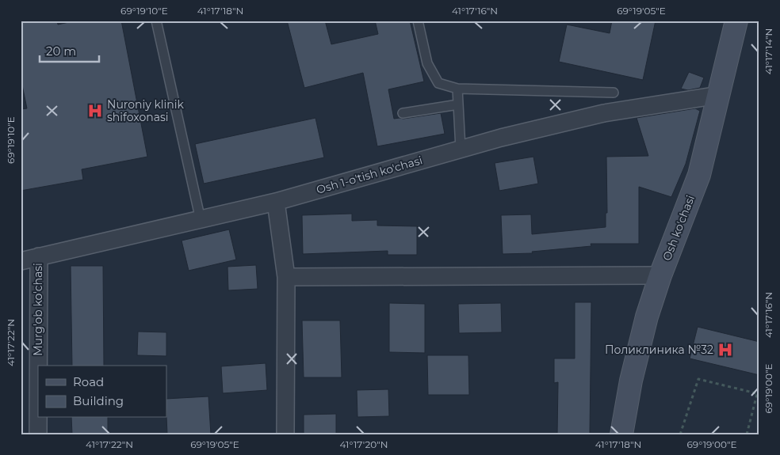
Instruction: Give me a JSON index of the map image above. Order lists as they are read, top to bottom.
{
  "streets": {
    "street": ["Osh 1-o'tish ko'chasi", "Osh ko'chasi", "Murg'ob ko'chasi"]
  },
  "crossings": [
    ["Osh 1-o'tish ko'chasi", "Osh ko'chasi"],
    ["Osh 1-o'tish ko'chasi", "Murg'ob ko'chasi"]
  ],
  "places": {
    "hospital": ["Nuroniy klinik shifoxonasi", "Поликлиника №32"]
  },
  "legend": ["Road", "Building"],
  "scale_bar": "20 m",
  "coordinates": [
    "69°19'10\"E",
    "41°17'18\"N",
    "41°17'16\"N",
    "69°19'05\"E",
    "41°17'14\"N",
    "41°17'22\"N",
    "69°19'00\"E",
    "41°17'20\"N"
  ]
}
